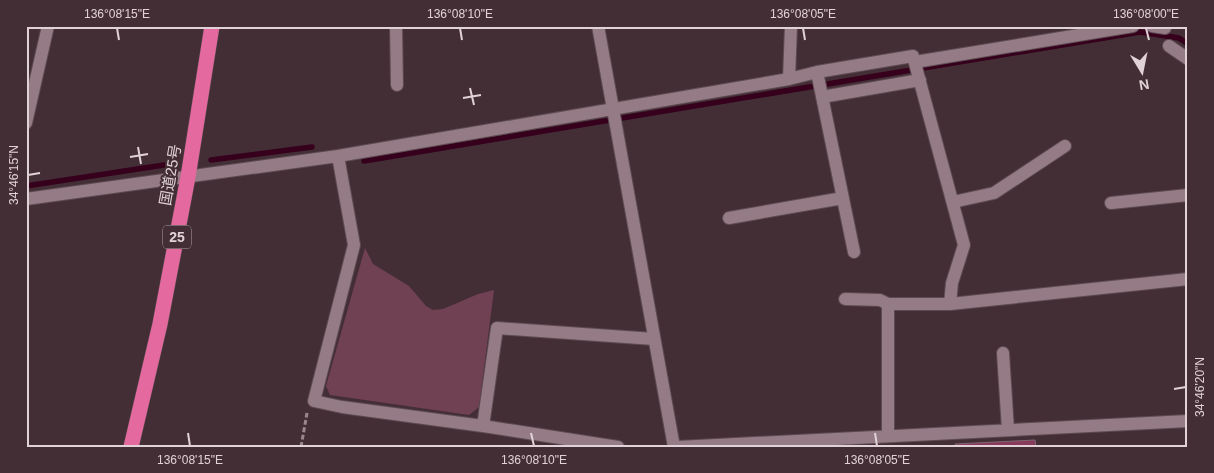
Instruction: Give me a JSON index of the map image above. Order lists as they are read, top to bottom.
{
  "streets": {
    "highway": ["国道25号", "25"]
  },
  "north": "bottom",
  "coordinates": [
    "136°08'15\"E",
    "136°08'10\"E",
    "136°08'05\"E",
    "136°08'00\"E",
    "34°46'15\"N",
    "34°46'20\"N"
  ]
}
